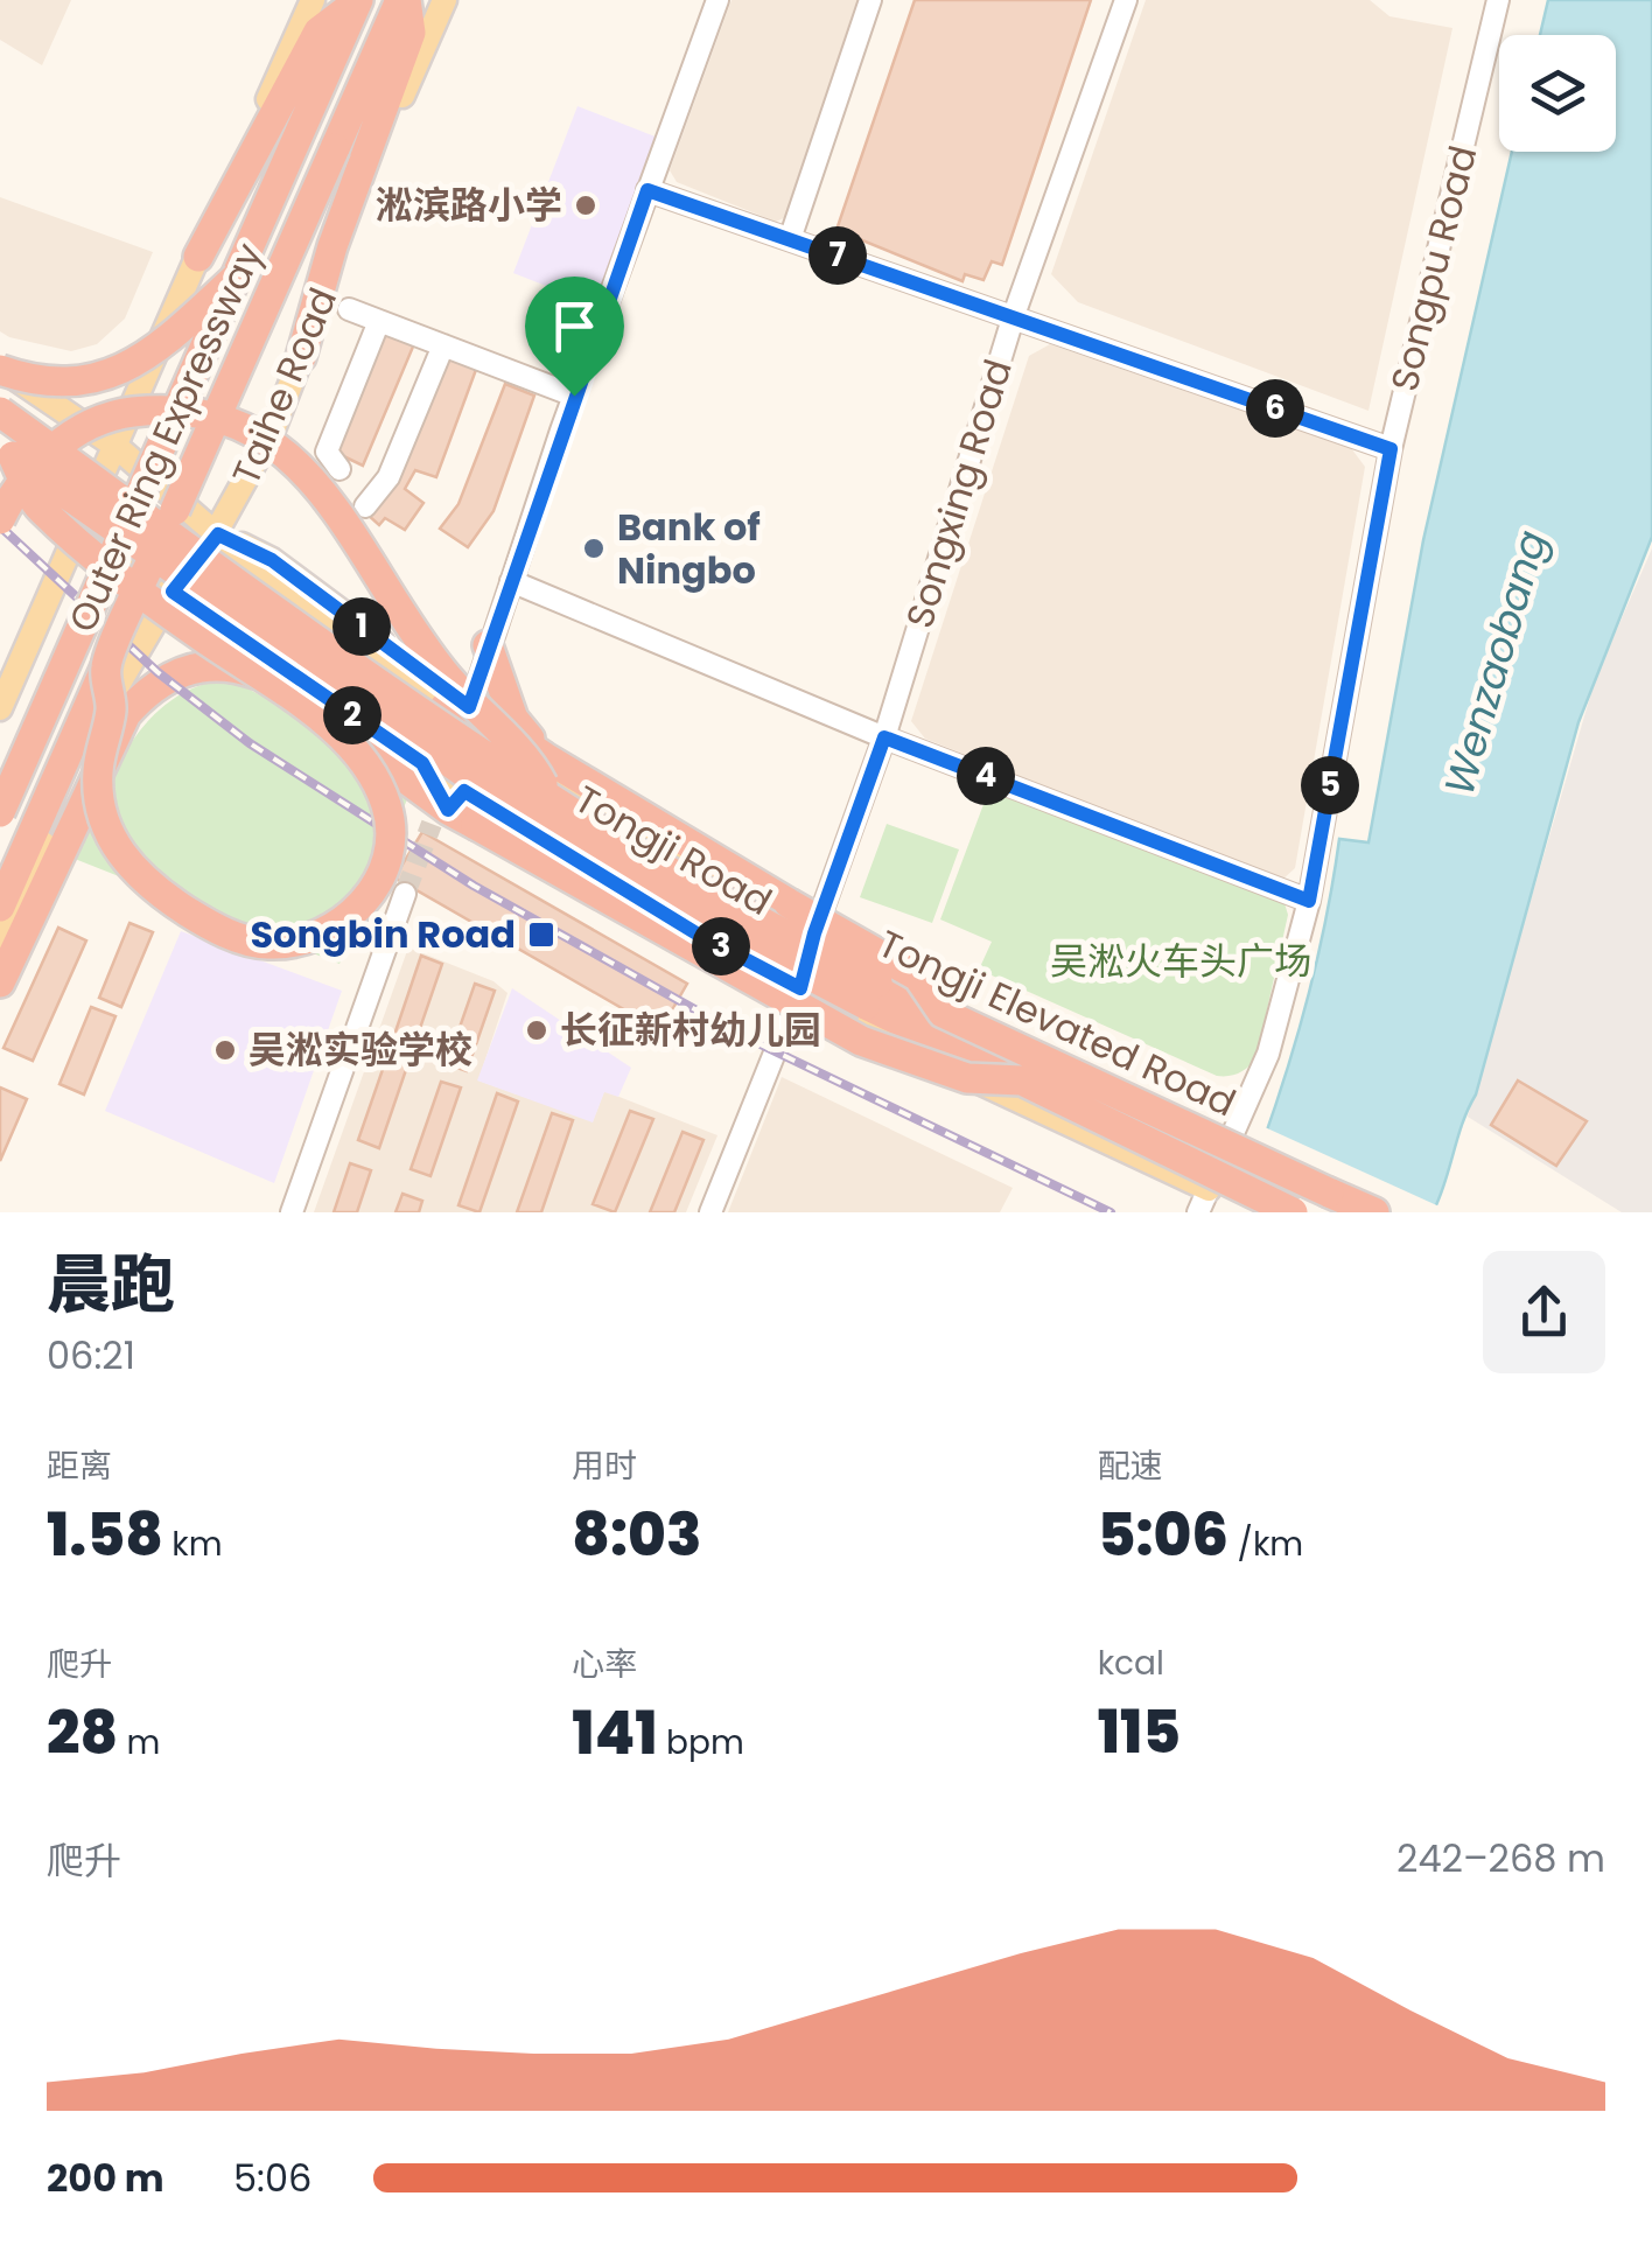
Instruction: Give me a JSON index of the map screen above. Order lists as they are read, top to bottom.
{
  "streets": {
    "highway": ["Outer Ring Expressway", "Tongji Elevated Road"],
    "main road": ["Taihe Road", "Tongji Road"],
    "street": ["Songpu Road", "Songxing Road"]
  },
  "crossings": [
    ["Songpu Road", "Tongji Road"],
    ["Taihe Road", "Tongji Road"],
    ["Songxing Road", "Tongji Road"],
    ["Tongji Road", "Tongji Elevated Road"]
  ],
  "water": ["Wenzaobang"],
  "parks": ["吴淞火车头广场"],
  "places": {
    "other": [
      "淞滨路小学",
      "Bank of Ningbo",
      "长征新村幼儿园",
      "吴淞实验学校"
    ],
    "transit": ["Songbin Road"]
  },
  "page": {
    "pins": [
      "7",
      "6",
      "1",
      "2",
      "4",
      "5",
      "3"
    ],
    "heading": ["晨跑", "06:21"],
    "stats": [
      ["距离", "1.58 km"],
      ["用时", "8:03"],
      ["配速", "5:06 /km"],
      ["爬升", "28 m"],
      ["心率", "141 bpm"],
      ["kcal", "115"]
    ],
    "chart": ["爬升", "242–268 m"],
    "list": [
      {
        "name": "200 m",
        "note": "5:06"
      }
    ]
  }
}
